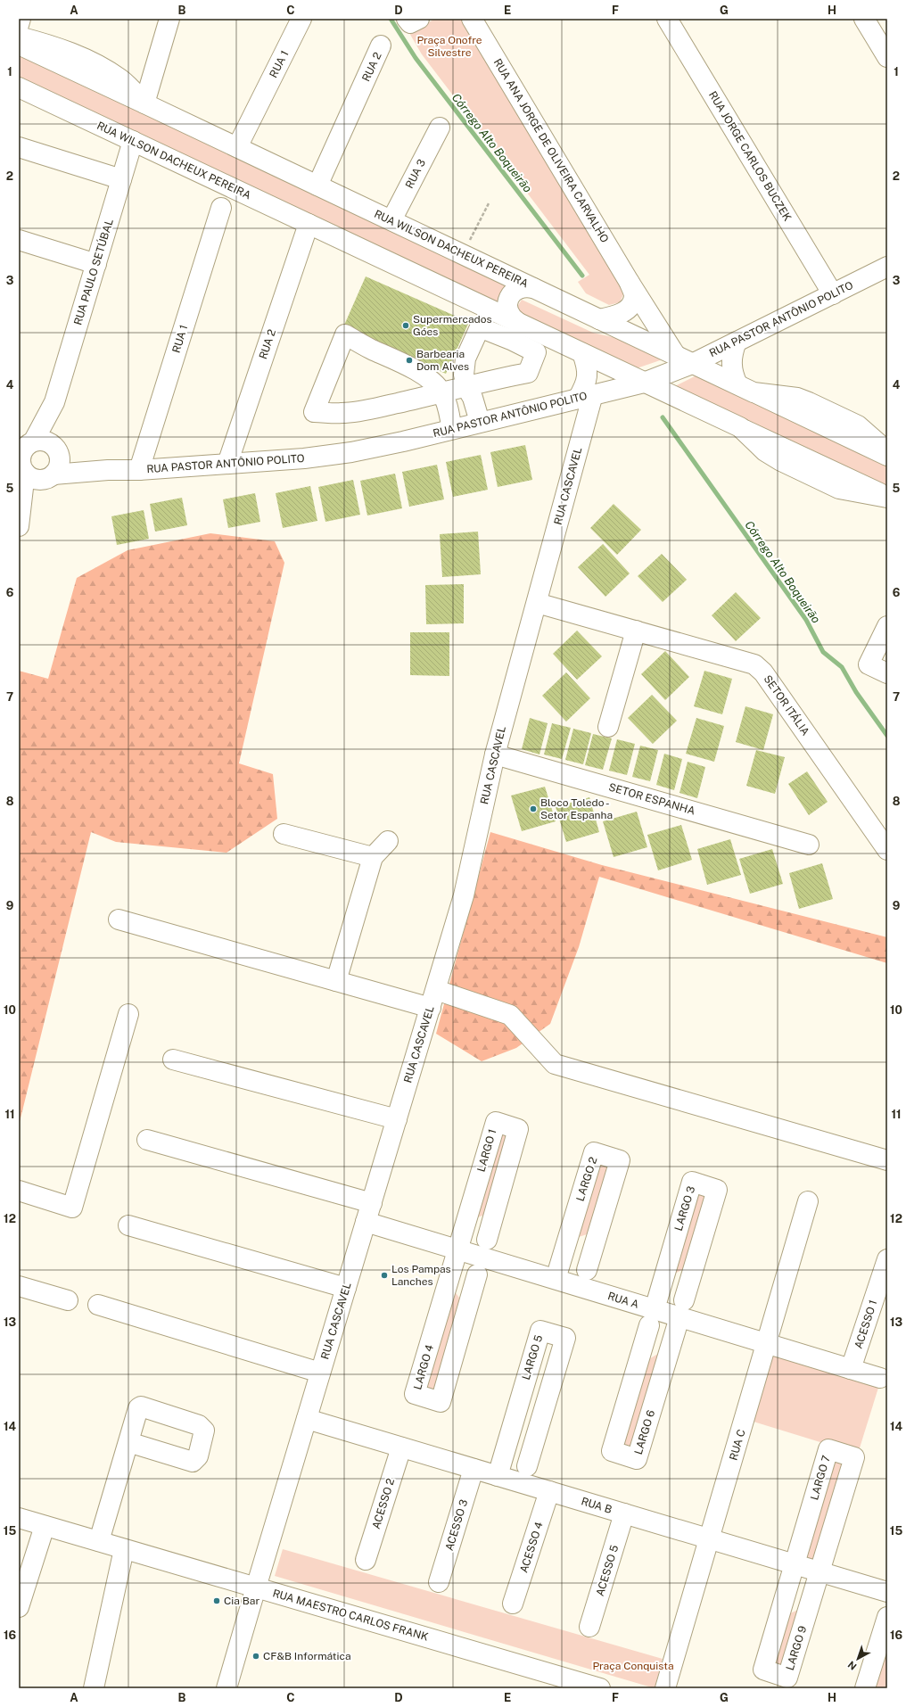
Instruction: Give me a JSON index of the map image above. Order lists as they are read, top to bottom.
{
  "streets": {
    "street": [
      "RUA 1",
      "RUA 2",
      "RUA ANA JORGE DE OLIVEIRA CARVALHO",
      "RUA JORGE CARLOS BUCZEK",
      "RUA WILSON DACHEUX PEREIRA",
      "RUA 3",
      "RUA PAULO SETÚBAL",
      "RUA PASTOR ANTÔNIO POLITO",
      "RUA CASCAVEL",
      "SETOR ITÁLIA",
      "SETOR ESPANHA",
      "LARGO 1",
      "LARGO 2",
      "LARGO 3",
      "RUA A",
      "ACESSO 1",
      "LARGO 5",
      "LARGO 4",
      "LARGO 6",
      "RUA C",
      "LARGO 7",
      "ACESSO 2",
      "RUA B",
      "ACESSO 3",
      "ACESSO 4",
      "ACESSO 5",
      "RUA MAESTRO CARLOS FRANK",
      "LARGO 9"
    ]
  },
  "crossings": [
    ["RUA 1", "RUA WILSON DACHEUX PEREIRA"],
    ["RUA 1", "RUA PASTOR ANTÔNIO POLITO"],
    ["RUA 2", "RUA WILSON DACHEUX PEREIRA"],
    ["RUA 2", "RUA PASTOR ANTÔNIO POLITO"],
    ["RUA ANA JORGE DE OLIVEIRA CARVALHO", "RUA WILSON DACHEUX PEREIRA"],
    ["RUA ANA JORGE DE OLIVEIRA CARVALHO", "RUA PASTOR ANTÔNIO POLITO"],
    ["RUA JORGE CARLOS BUCZEK", "RUA PASTOR ANTÔNIO POLITO"],
    ["RUA WILSON DACHEUX PEREIRA", "RUA 3"],
    ["RUA WILSON DACHEUX PEREIRA", "RUA PAULO SETÚBAL"],
    ["RUA WILSON DACHEUX PEREIRA", "RUA PASTOR ANTÔNIO POLITO"],
    ["RUA WILSON DACHEUX PEREIRA", "RUA CASCAVEL"],
    ["RUA PAULO SETÚBAL", "RUA PASTOR ANTÔNIO POLITO"],
    ["RUA PASTOR ANTÔNIO POLITO", "RUA CASCAVEL"],
    ["RUA CASCAVEL", "SETOR ITÁLIA"],
    ["RUA CASCAVEL", "SETOR ESPANHA"],
    ["RUA CASCAVEL", "RUA A"],
    ["RUA CASCAVEL", "RUA B"],
    ["RUA CASCAVEL", "RUA MAESTRO CARLOS FRANK"],
    ["LARGO 1", "RUA A"],
    ["LARGO 1", "LARGO 4"],
    ["LARGO 2", "RUA A"],
    ["LARGO 3", "RUA A"],
    ["LARGO 3", "LARGO 6"],
    ["RUA A", "ACESSO 1"],
    ["RUA A", "LARGO 4"],
    ["RUA A", "LARGO 6"],
    ["RUA A", "RUA C"],
    ["LARGO 5", "RUA B"],
    ["RUA C", "RUA B"],
    ["LARGO 7", "RUA B"],
    ["LARGO 7", "LARGO 9"],
    ["ACESSO 2", "RUA B"],
    ["RUA B", "ACESSO 3"],
    ["RUA B", "ACESSO 4"],
    ["RUA B", "ACESSO 5"],
    ["RUA B", "LARGO 9"]
  ],
  "water": ["Córrego Alto Boqueirão"],
  "parks": ["Praça Onofre Silvestre", "Praça Conquista"],
  "places": [
    "Supermercados Góes",
    "Barbearia Dom Alves",
    "Bloco Toledo - Setor Espanha",
    "Los Pampas Lanches",
    "Cia Bar",
    "CF&B Informática"
  ],
  "north": "bottom left",
  "grid": {
    "columns": [
      "A",
      "B",
      "C",
      "D",
      "E",
      "F",
      "G",
      "H"
    ],
    "rows": [
      "1",
      "2",
      "3",
      "4",
      "5",
      "6",
      "7",
      "8",
      "9",
      "10",
      "11",
      "12",
      "13",
      "14",
      "15",
      "16"
    ]
  }
}
